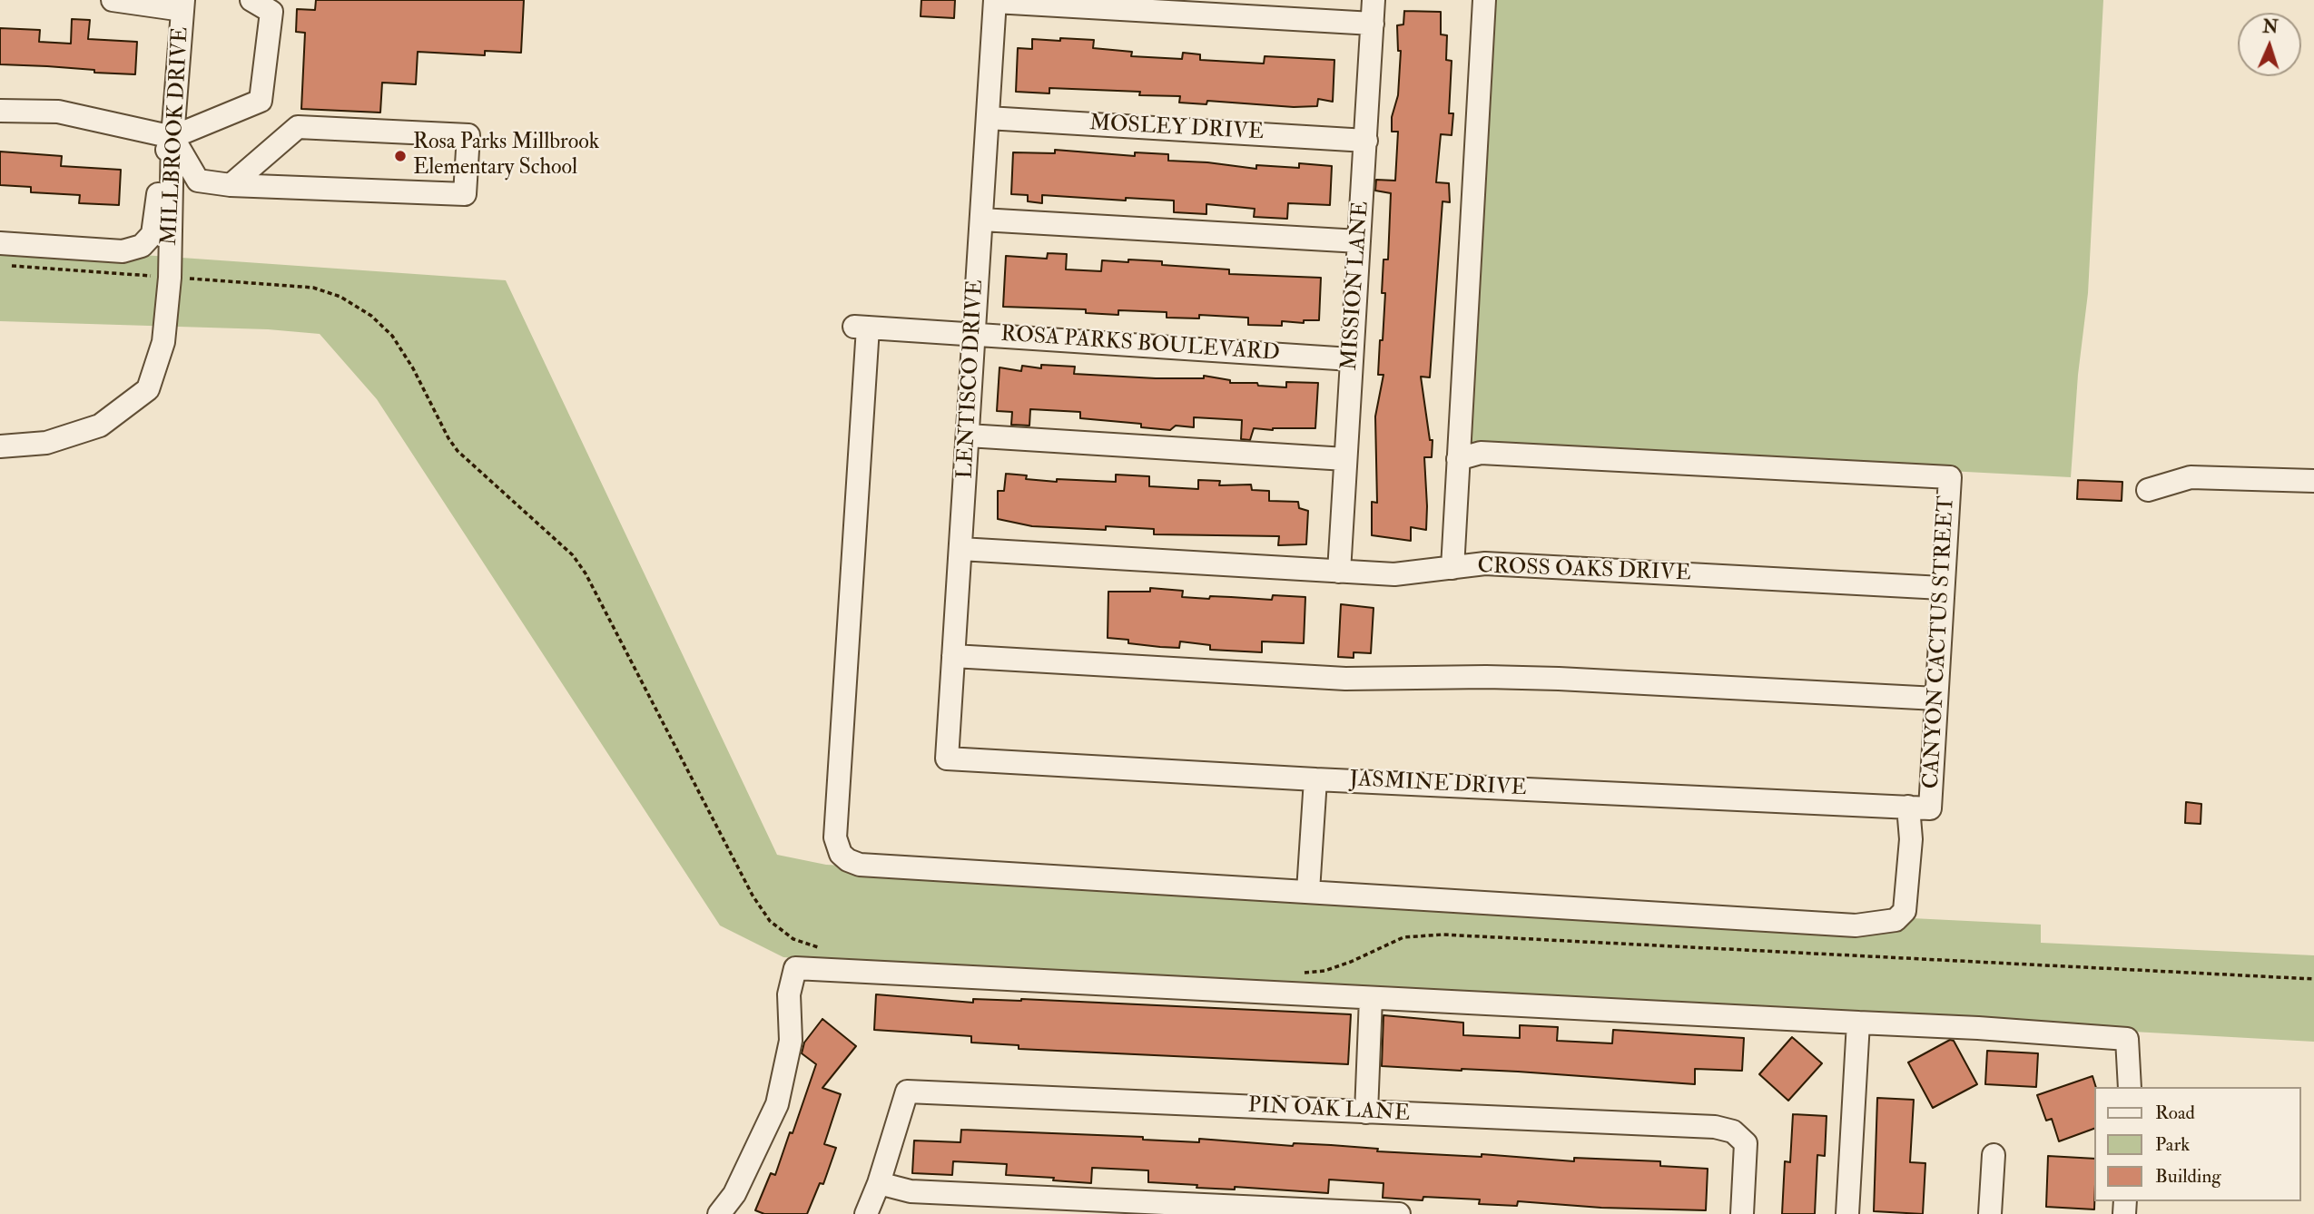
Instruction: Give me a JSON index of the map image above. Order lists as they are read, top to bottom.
{
  "streets": {
    "street": [
      "MOSLEY DRIVE",
      "MILLBROOK DRIVE",
      "MISSION LANE",
      "ROSA PARKS BOULEVARD",
      "LENTISCO DRIVE",
      "CROSS OAKS DRIVE",
      "CANYON CACTUS STREET",
      "JASMINE DRIVE",
      "PIN OAK LANE"
    ]
  },
  "crossings": [
    ["MOSLEY DRIVE", "MISSION LANE"],
    ["MOSLEY DRIVE", "LENTISCO DRIVE"],
    ["MISSION LANE", "ROSA PARKS BOULEVARD"],
    ["MISSION LANE", "CROSS OAKS DRIVE"],
    ["ROSA PARKS BOULEVARD", "LENTISCO DRIVE"],
    ["ROSA PARKS BOULEVARD", "CANYON CACTUS STREET"],
    ["LENTISCO DRIVE", "CROSS OAKS DRIVE"],
    ["LENTISCO DRIVE", "JASMINE DRIVE"],
    ["CROSS OAKS DRIVE", "CANYON CACTUS STREET"],
    ["CANYON CACTUS STREET", "JASMINE DRIVE"]
  ],
  "places": ["Rosa Parks Millbrook Elementary School"],
  "legend": ["Road", "Park", "Building"],
  "north": "top"
}
